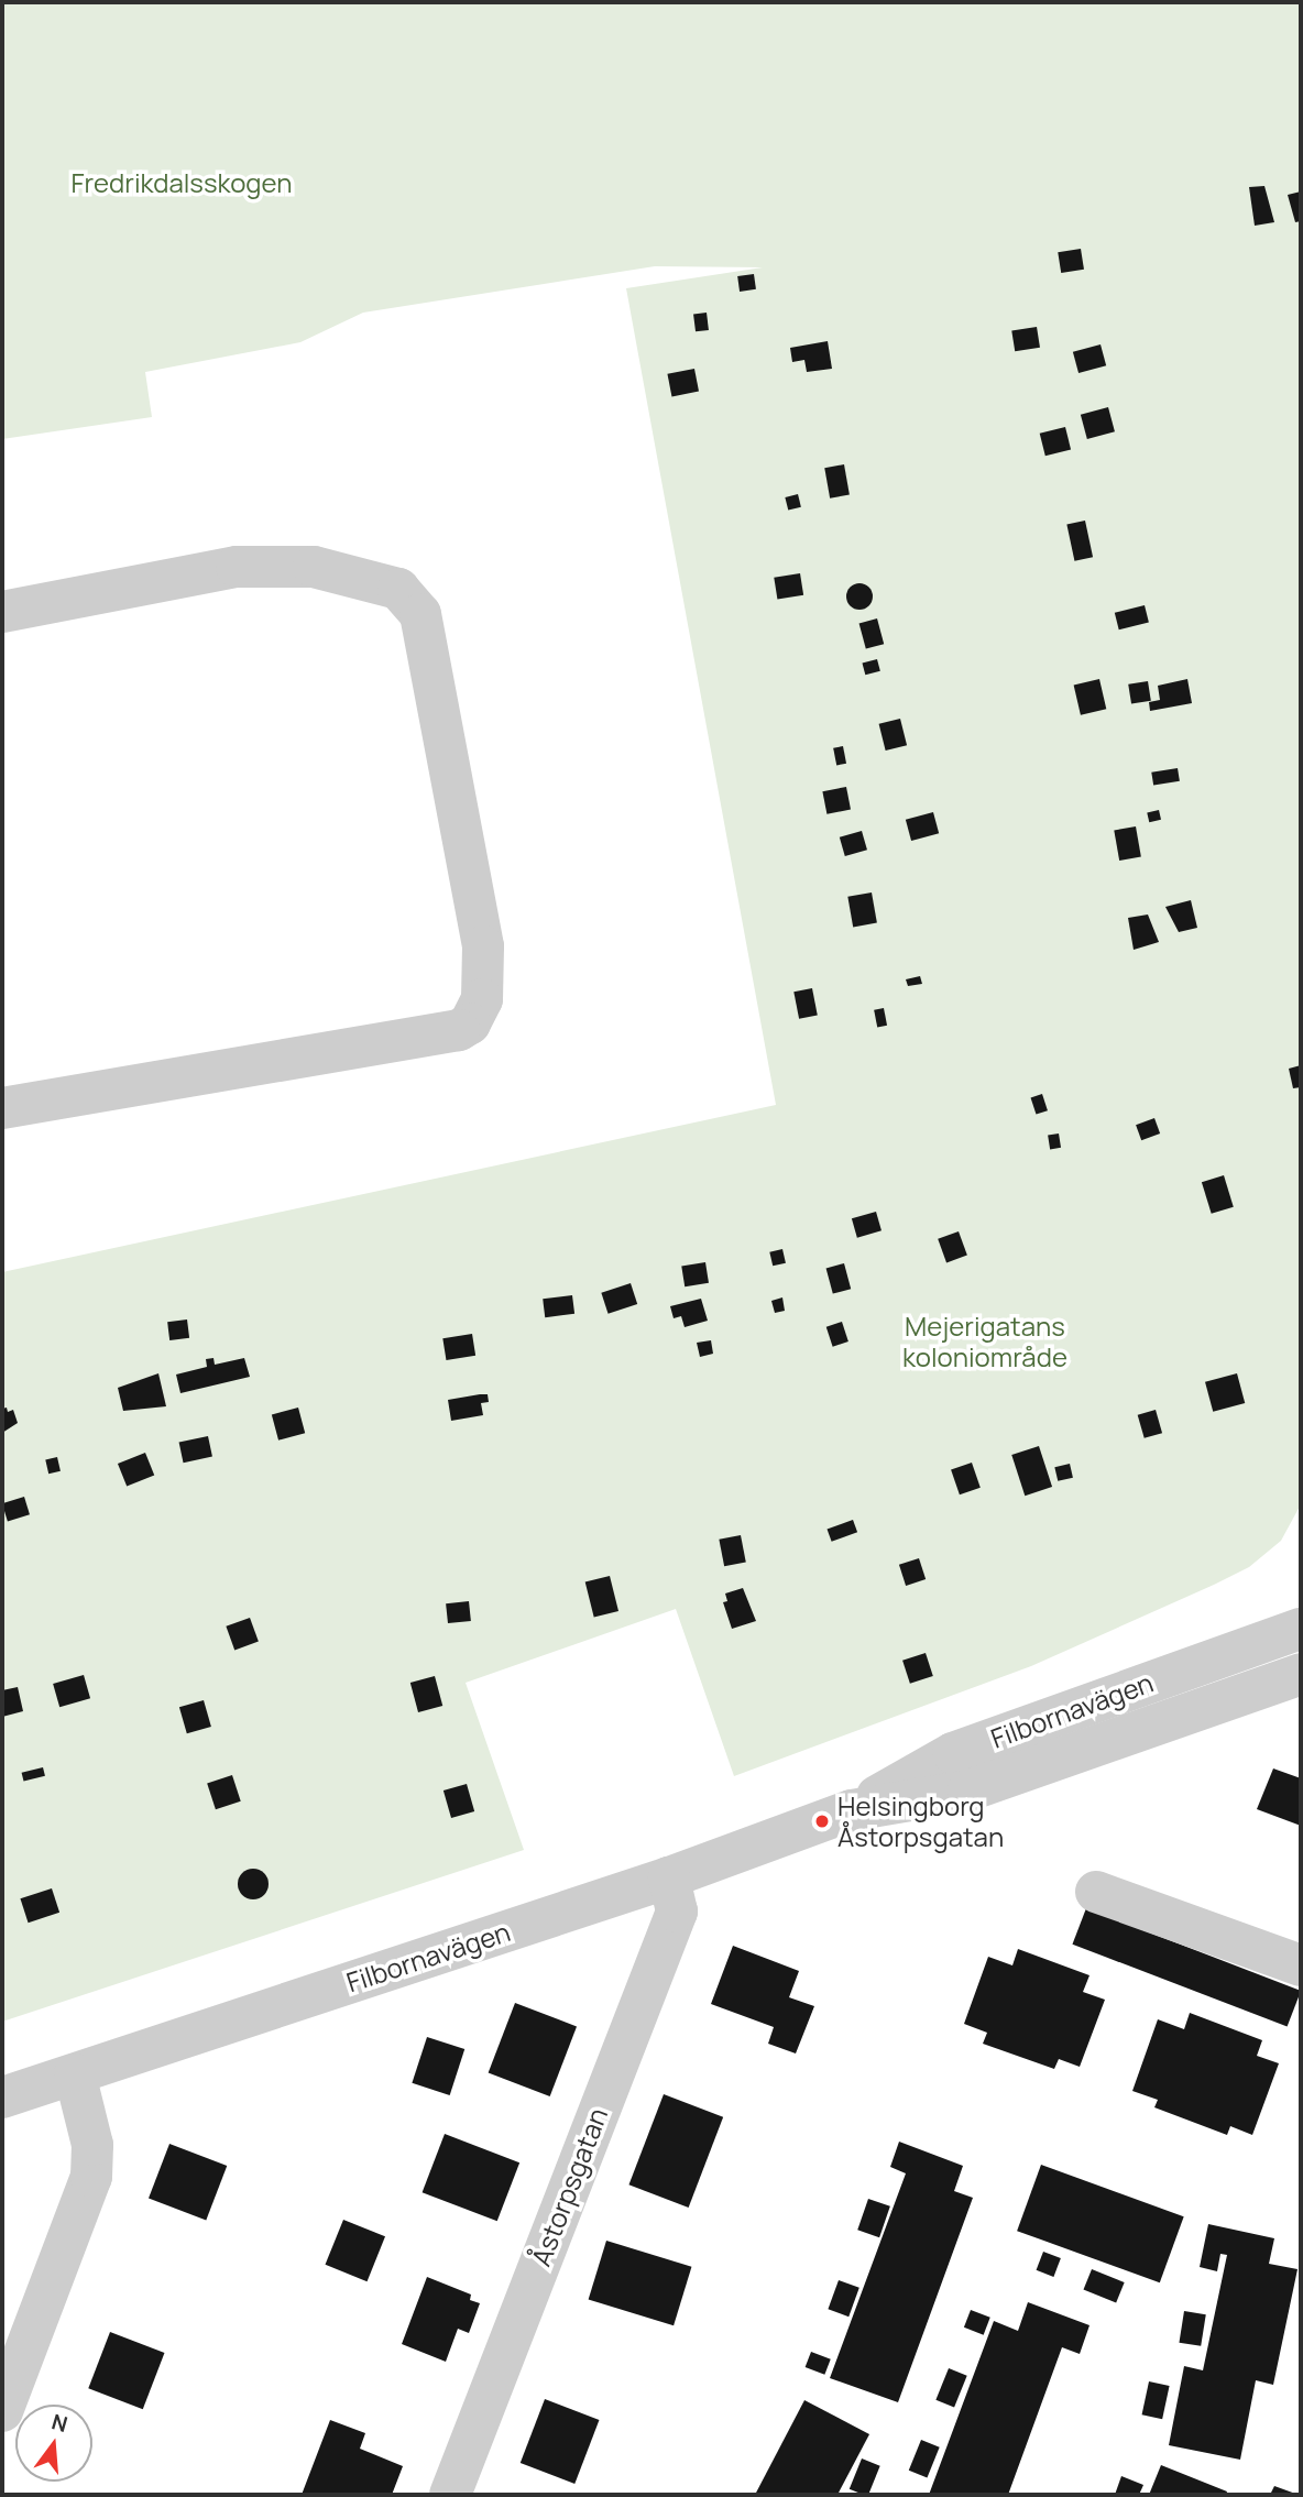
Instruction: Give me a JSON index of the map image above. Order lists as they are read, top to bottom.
{
  "streets": {
    "street": ["Filbornavägen", "Åstorpsgatan"]
  },
  "crossings": [
    ["Filbornavägen", "Åstorpsgatan"]
  ],
  "parks": ["Fredrikdalsskogen", "Mejerigatans koloniområde"],
  "places": ["Helsingborg Åstorpsgatan"],
  "north": "top"
}
